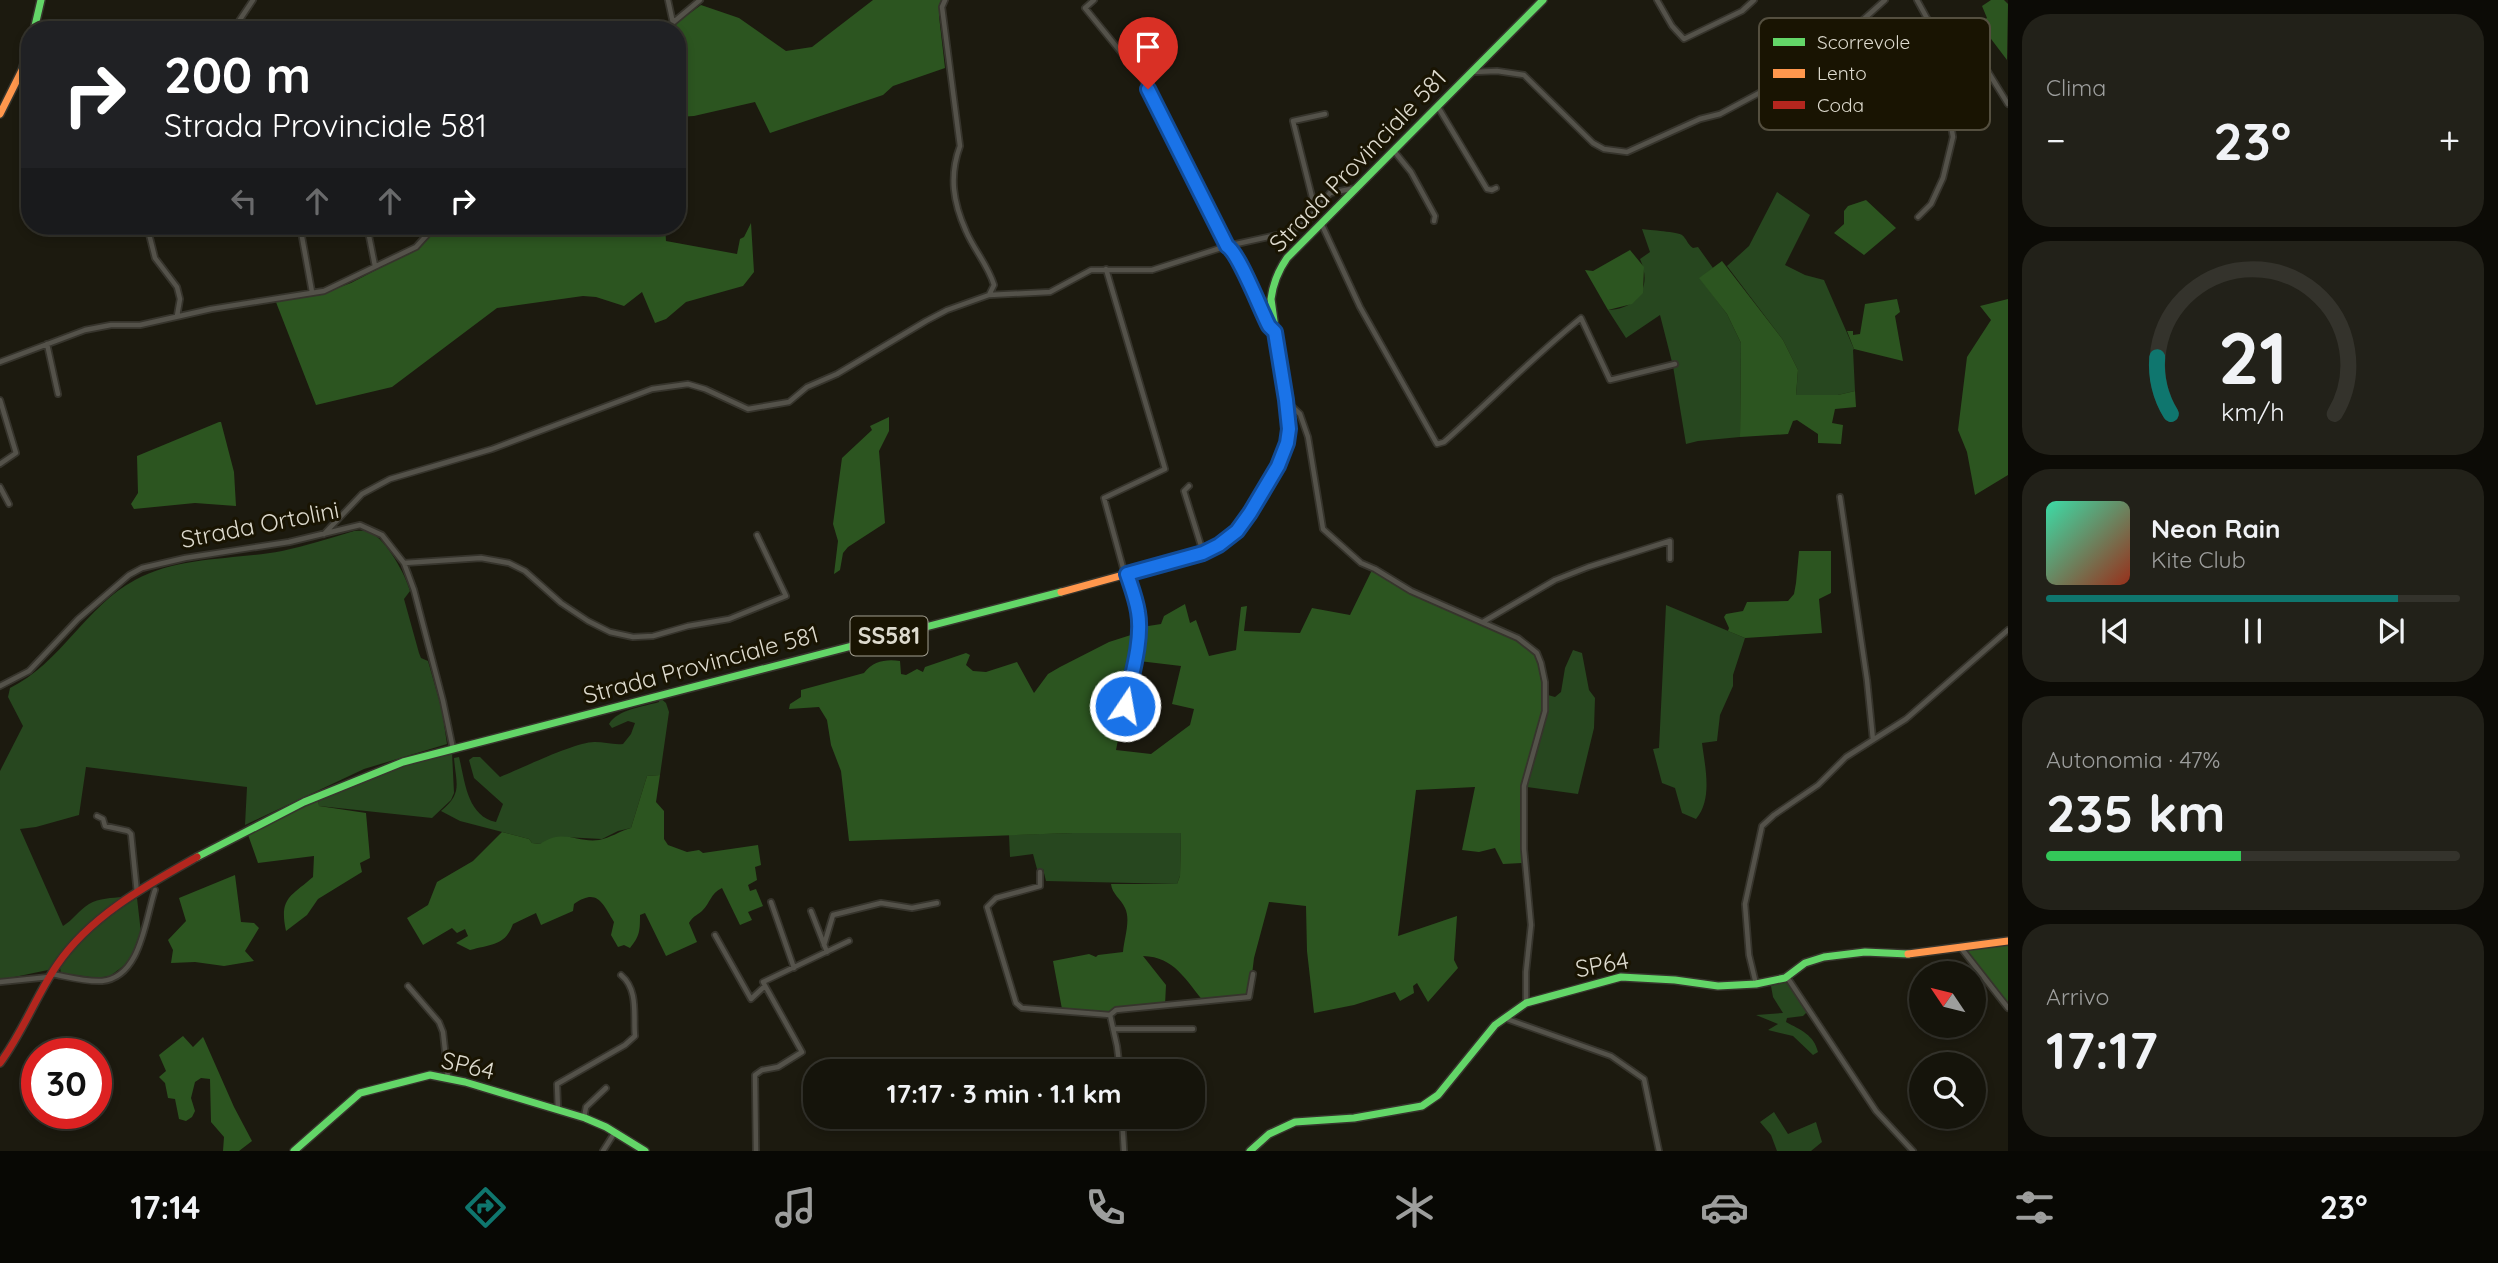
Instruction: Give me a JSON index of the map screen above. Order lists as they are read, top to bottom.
{
  "streets": {
    "main road": ["Strada Provinciale 581", "SS581", "SP64"],
    "street": ["Strada Ortolini"]
  },
  "crossings": [
    ["Strada Provinciale 581", "Strada Ortolini"]
  ],
  "legend": ["Scorrevole", "Lento", "Coda"],
  "north": "top left",
  "page": {
    "tile": [
      "Clima",
      ["Autonomia · 47%", "235 km"],
      ["Arrivo", "17:17"]
    ],
    "turn": ["200 m", "Strada Provinciale 581"],
    "heat": ["−", "23°", "+"],
    "song": ["Neon Rain", "Kite Club"],
    "limit": "30",
    "trip": "17:17 · 3 min · 1.1 km",
    "tabs": ["17:14", "23°"],
    "gauge": ["21", "km/h"]
  }
}
